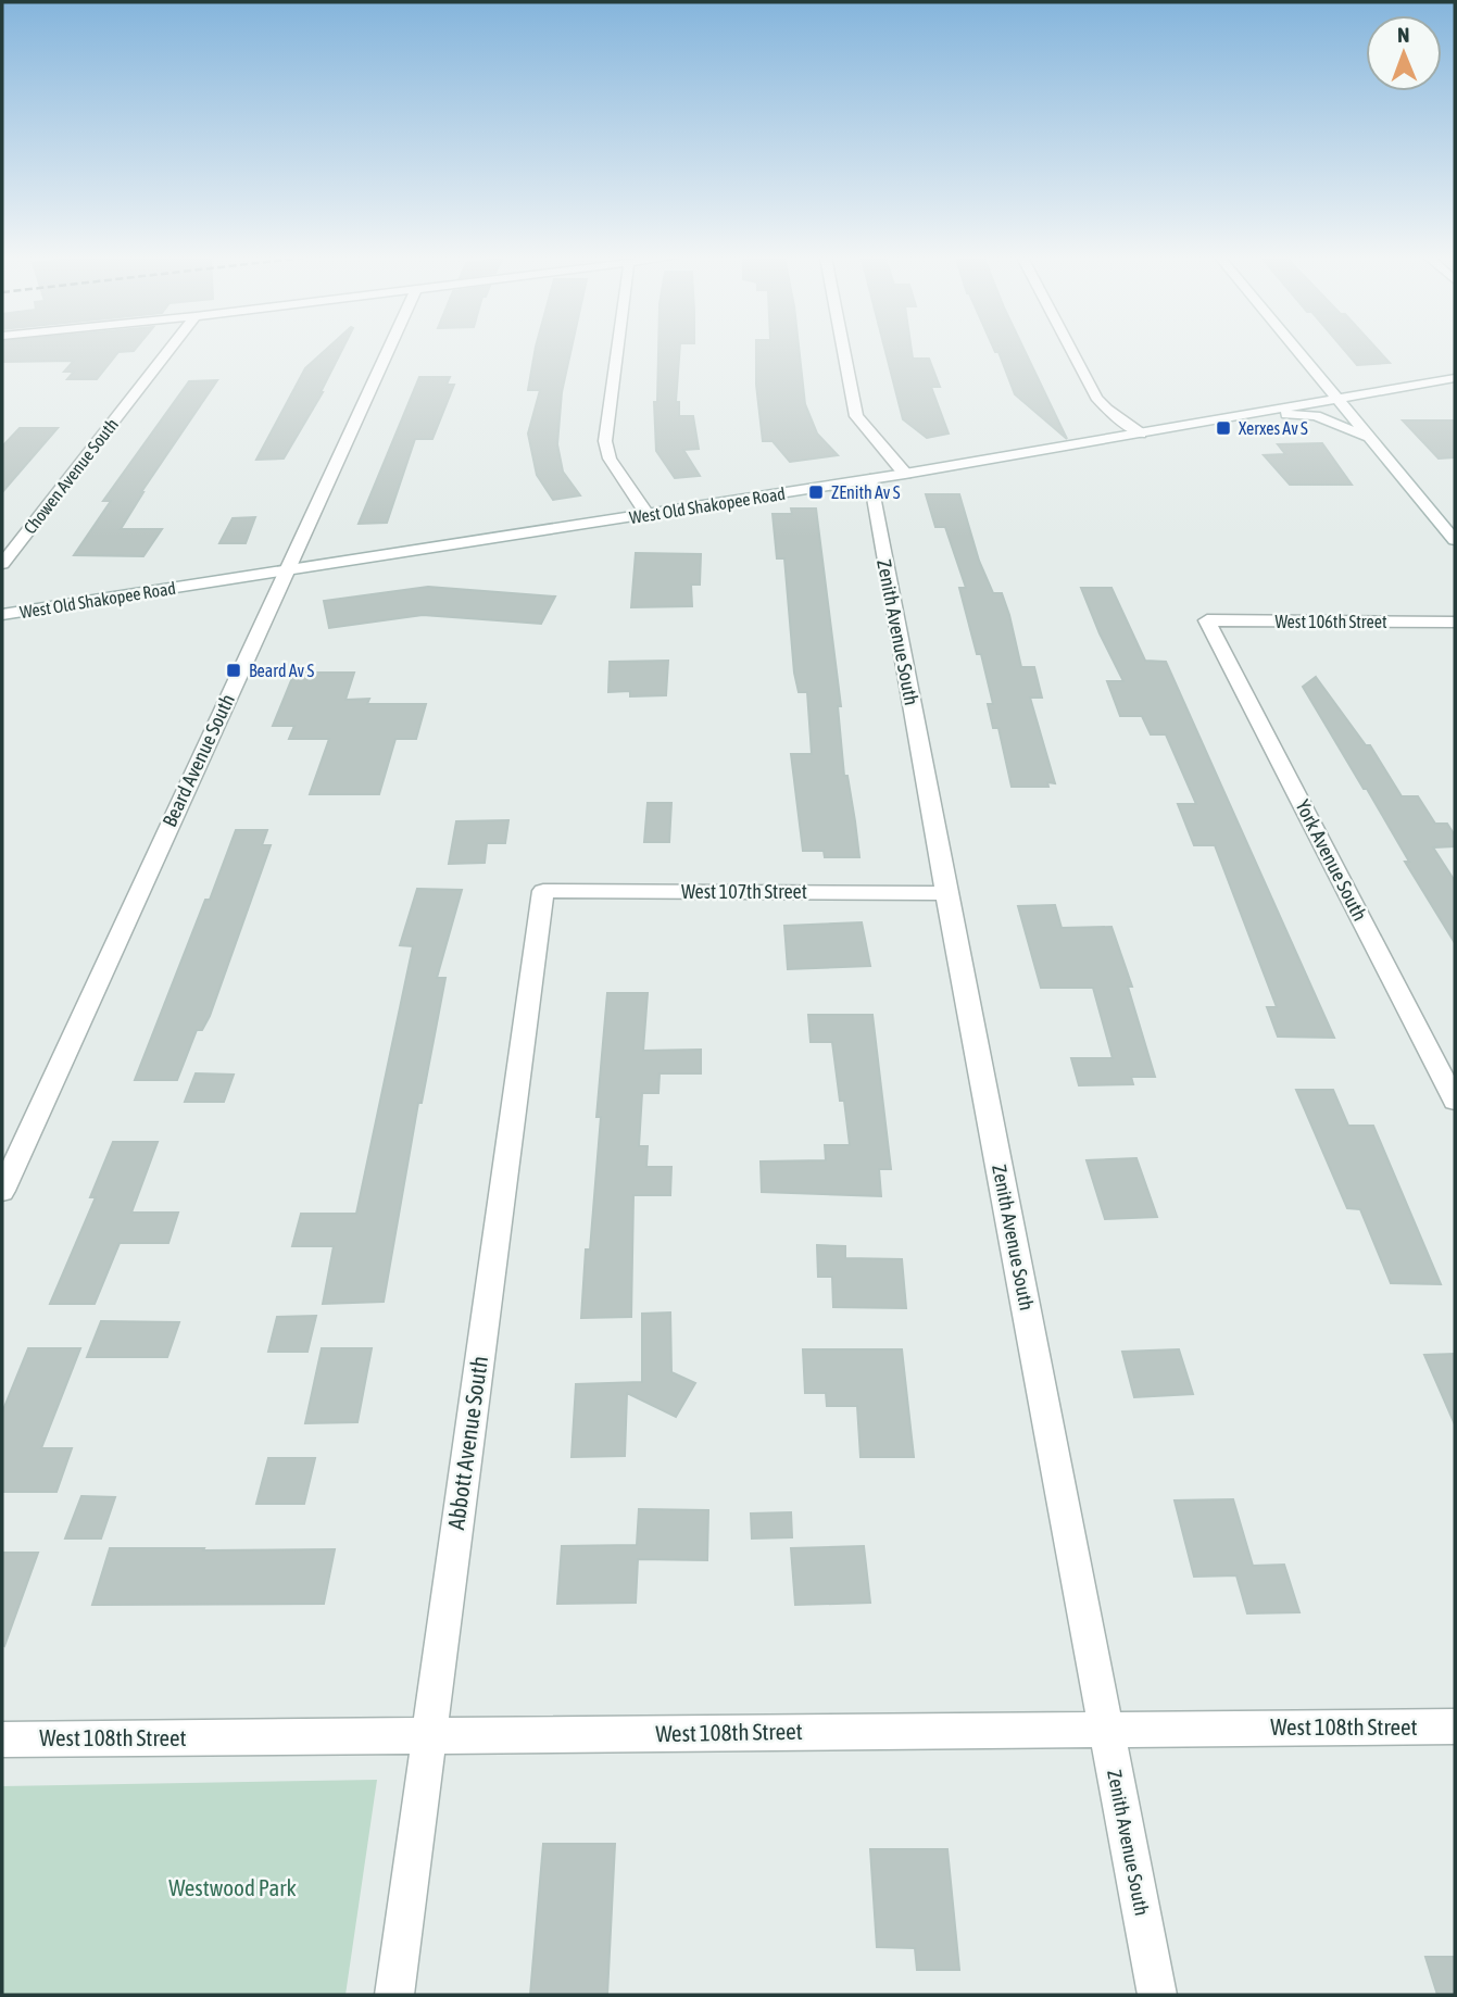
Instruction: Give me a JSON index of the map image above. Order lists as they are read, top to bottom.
{
  "streets": {
    "street": [
      "Chowen Avenue South",
      "West Old Shakopee Road",
      "West 106th Street",
      "Zenith Avenue South",
      "Beard Avenue South",
      "York Avenue South",
      "West 107th Street",
      "Abbott Avenue South",
      "West 108th Street"
    ]
  },
  "crossings": [
    ["West Old Shakopee Road", "Zenith Avenue South"],
    ["West Old Shakopee Road", "Beard Avenue South"],
    ["West 106th Street", "York Avenue South"],
    ["Zenith Avenue South", "West 107th Street"],
    ["Zenith Avenue South", "West 108th Street"],
    ["West 107th Street", "Abbott Avenue South"],
    ["Abbott Avenue South", "West 108th Street"]
  ],
  "parks": ["Westwood Park"],
  "places": {
    "transit": ["Xerxes Av S", "ZEnith Av S", "Beard Av S"]
  },
  "north": "top"
}
